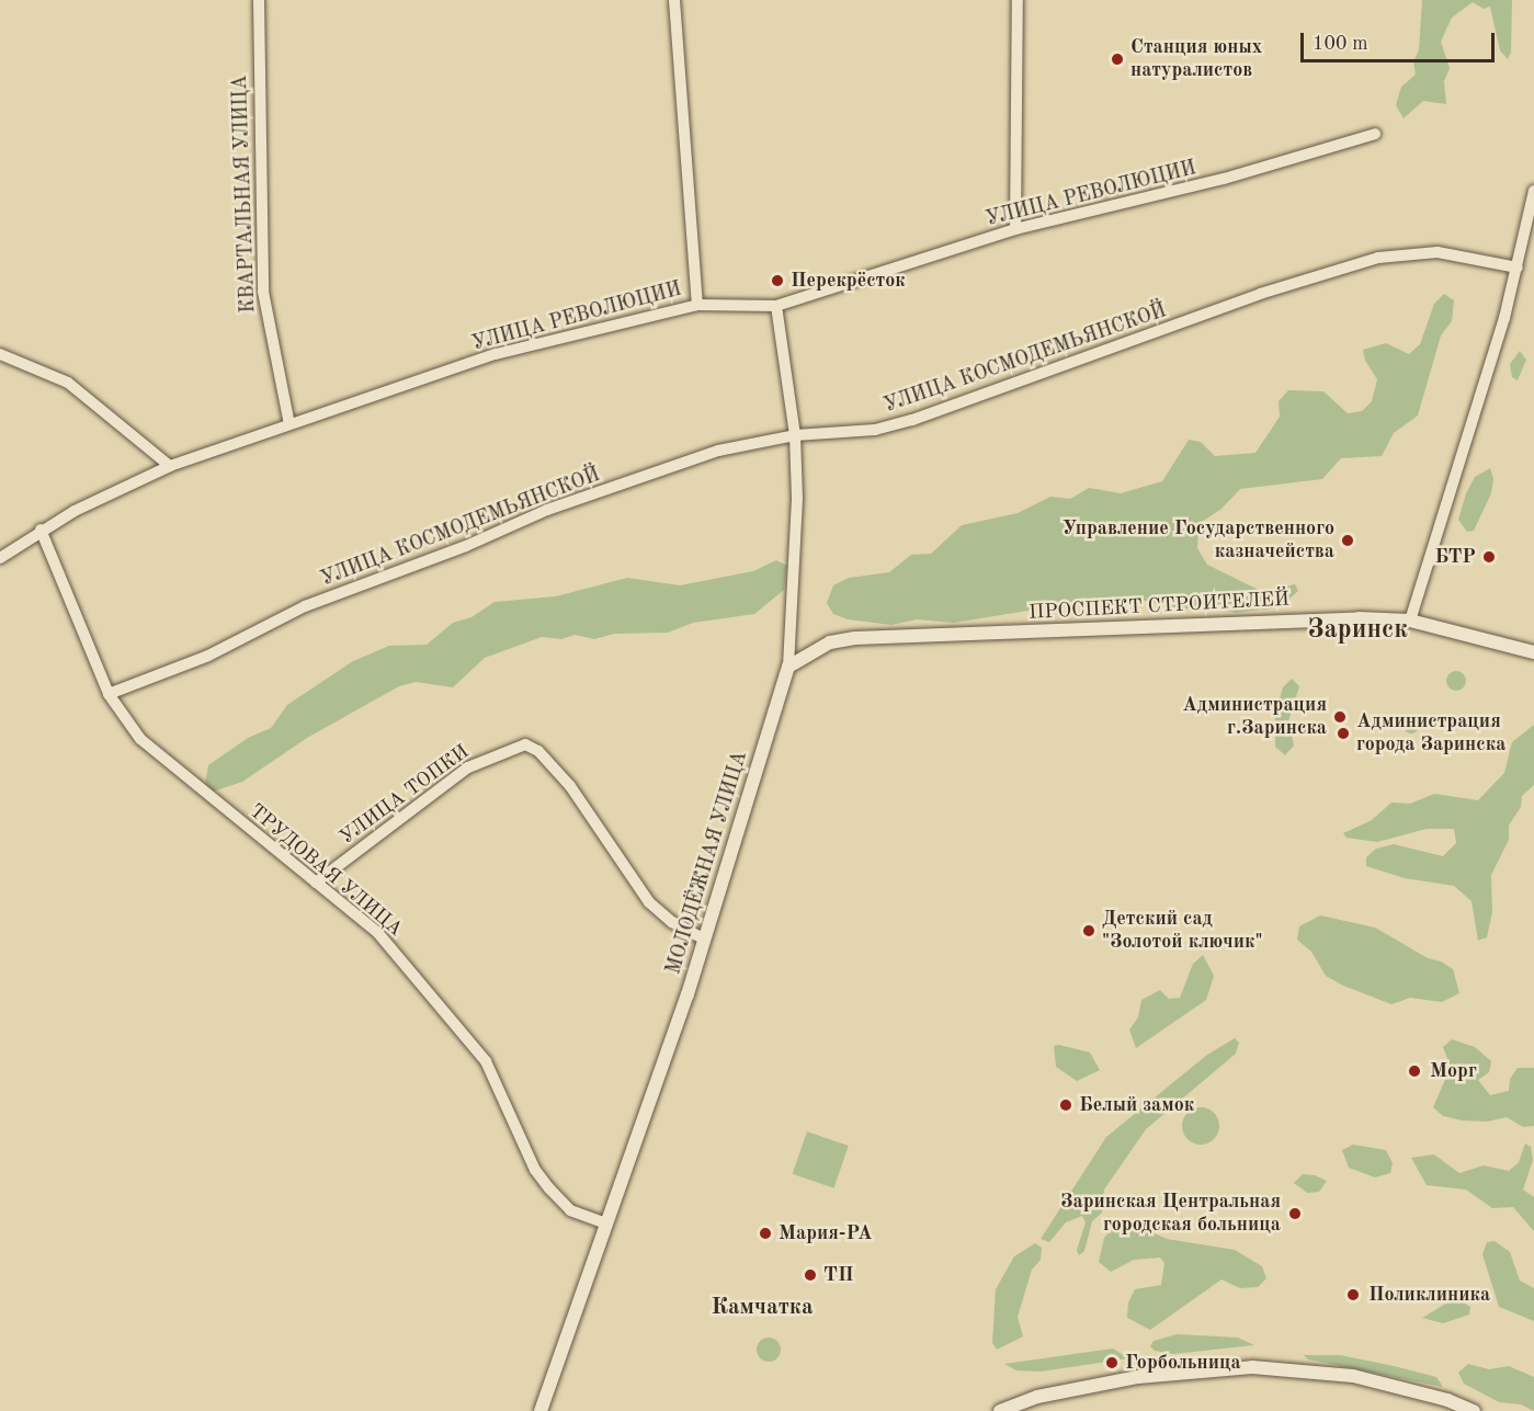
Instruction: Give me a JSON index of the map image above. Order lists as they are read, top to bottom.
{
  "streets": {
    "street": [
      "КВАРТАЛЬНАЯ УЛИЦА",
      "УЛИЦА РЕВОЛЮЦИИ",
      "УЛИЦА КОСМОДЕМЬЯНСКОЙ",
      "ПРОСПЕКТ СТРОИТЕЛЕЙ",
      "УЛИЦА ТОПКИ",
      "МОЛОДЁЖНАЯ УЛИЦА",
      "ТРУДОВАЯ УЛИЦА"
    ]
  },
  "crossings": [
    ["КВАРТАЛЬНАЯ УЛИЦА", "УЛИЦА РЕВОЛЮЦИИ"],
    ["УЛИЦА РЕВОЛЮЦИИ", "МОЛОДЁЖНАЯ УЛИЦА"],
    ["УЛИЦА РЕВОЛЮЦИИ", "ТРУДОВАЯ УЛИЦА"],
    ["УЛИЦА КОСМОДЕМЬЯНСКОЙ", "МОЛОДЁЖНАЯ УЛИЦА"],
    ["УЛИЦА КОСМОДЕМЬЯНСКОЙ", "ТРУДОВАЯ УЛИЦА"],
    ["ПРОСПЕКТ СТРОИТЕЛЕЙ", "МОЛОДЁЖНАЯ УЛИЦА"],
    ["УЛИЦА ТОПКИ", "МОЛОДЁЖНАЯ УЛИЦА"],
    ["УЛИЦА ТОПКИ", "ТРУДОВАЯ УЛИЦА"],
    ["МОЛОДЁЖНАЯ УЛИЦА", "ТРУДОВАЯ УЛИЦА"]
  ],
  "districts": ["Заринск", "Камчатка"],
  "places": [
    "Станция юных натуралистов",
    "Перекрёсток",
    "Управление Государственного казначейства",
    "БТР",
    "Администрация г.Заринска",
    "Администрация города Заринска",
    "Детский сад \"Золотой ключик\"",
    "Морг",
    "Белый замок",
    "Заринская Центральная городская больница",
    "Мария-РА",
    "ТП",
    "Поликлиника",
    "Горбольница"
  ],
  "scale_bar": "100 m"
}
